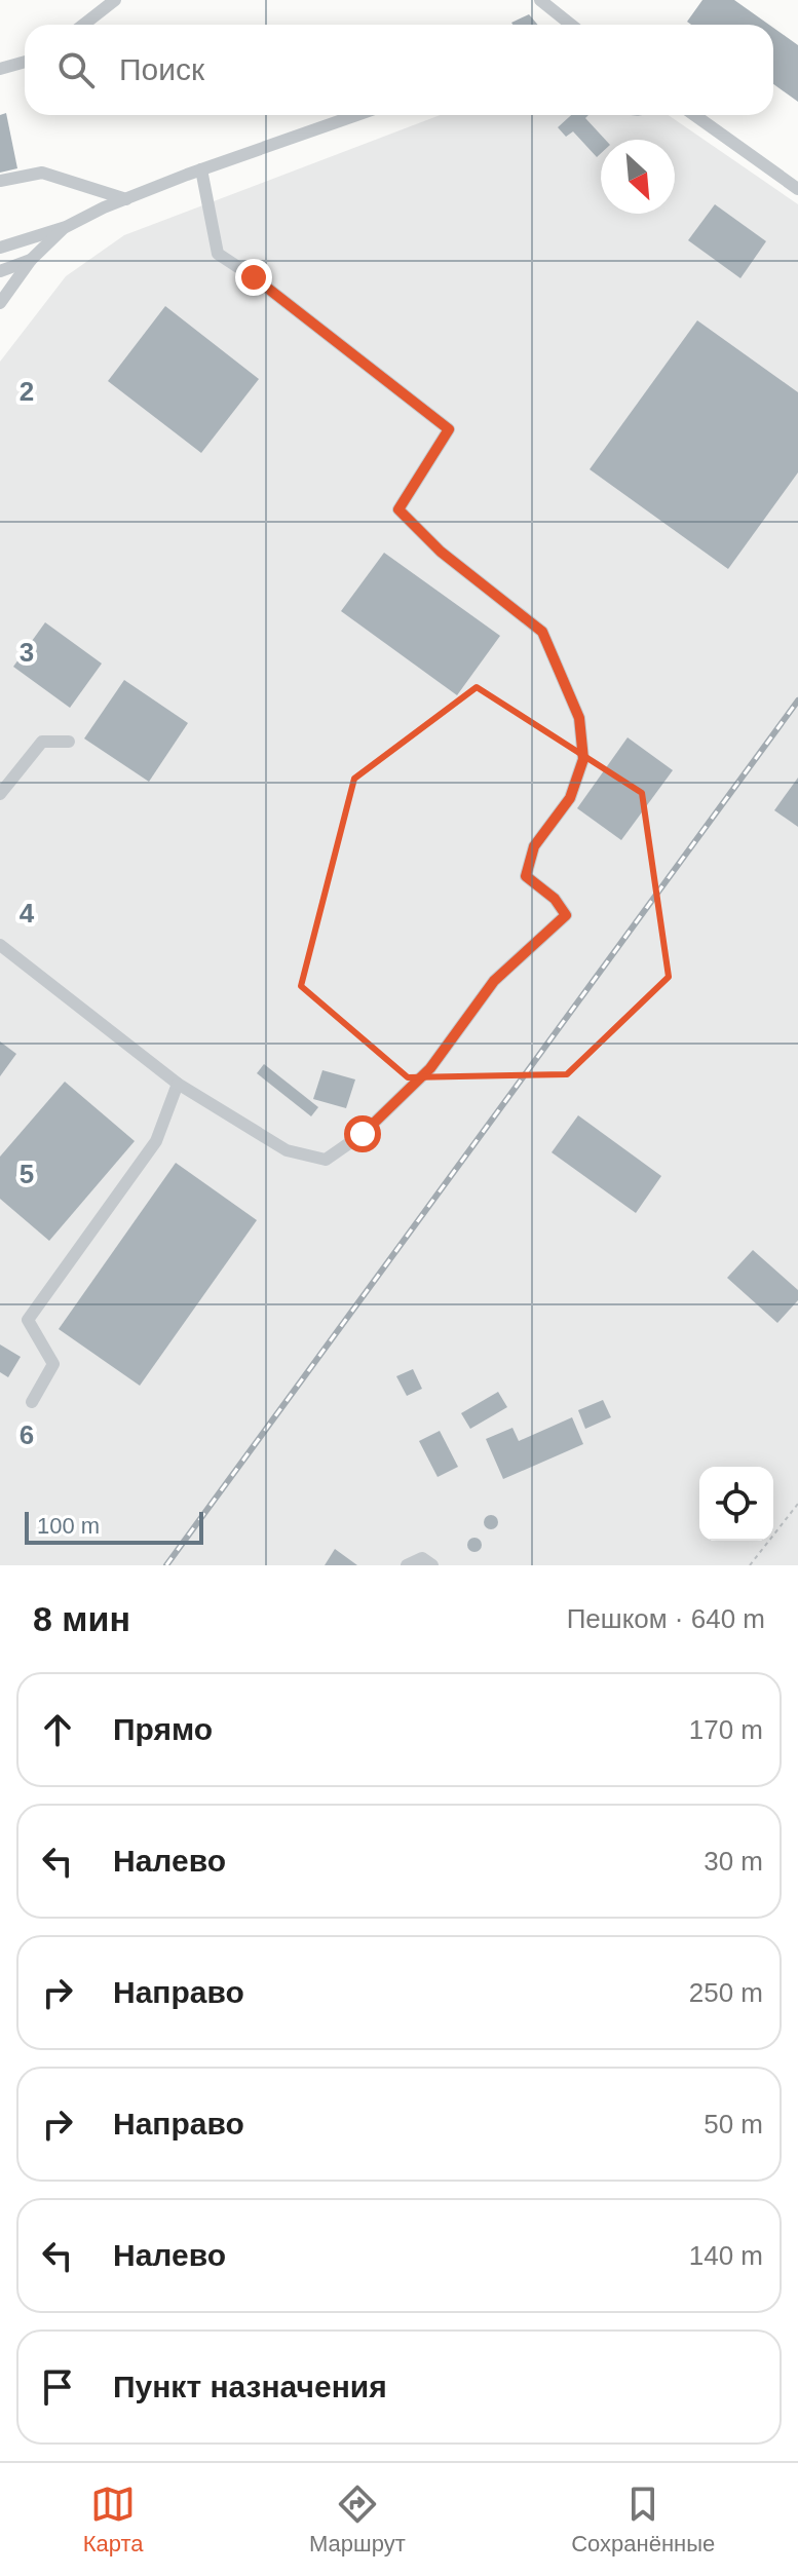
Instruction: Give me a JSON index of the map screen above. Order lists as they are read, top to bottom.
{
  "scale_bar": "100 m",
  "north": "bottom right",
  "page": {
    "search": "Поиск",
    "scale": "100 m",
    "heading": ["8 мин", "Пешком · 640 m"],
    "list": [
      ["Прямо", "170 m"],
      ["Налево", "30 m"],
      ["Направо", "250 m"],
      ["Направо", "50 m"],
      ["Налево", "140 m"],
      "Пункт назначения"
    ],
    "nav": ["Карта", "Маршрут", "Сохранённые"]
  },
  "grid": {
    "rows": [
      "2",
      "3",
      "4",
      "5",
      "6"
    ]
  }
}
